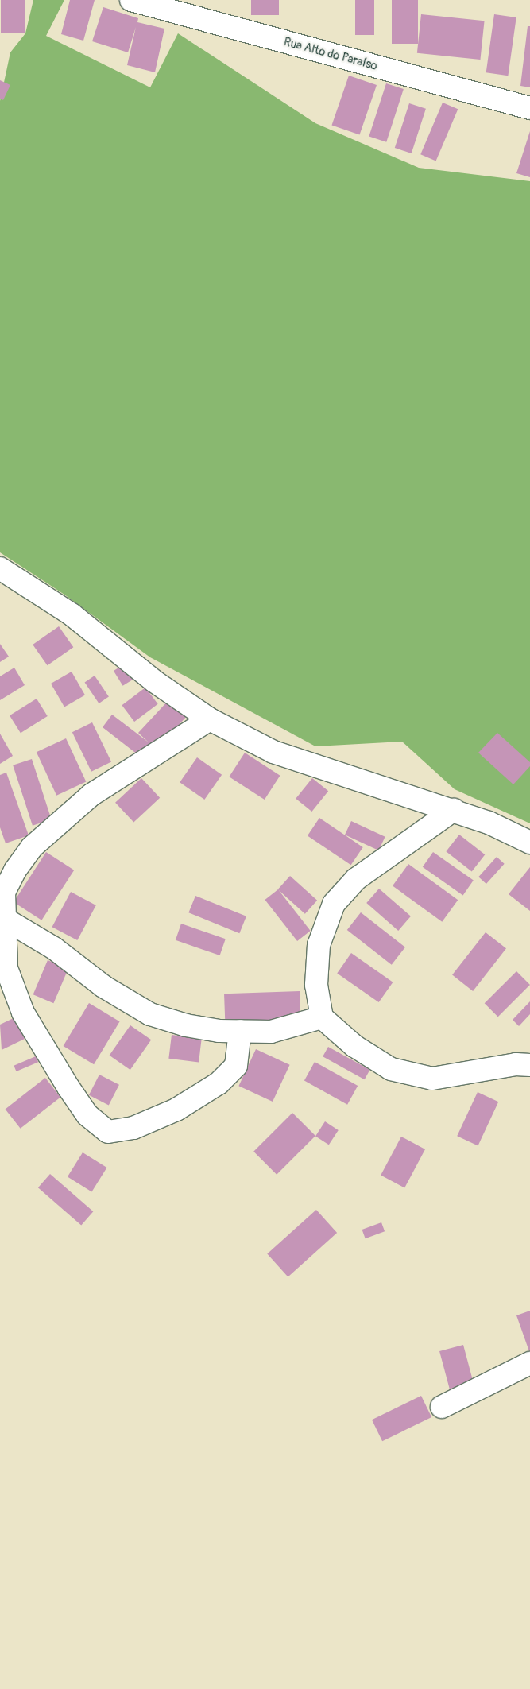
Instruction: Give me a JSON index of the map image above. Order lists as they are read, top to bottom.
{
  "streets": {
    "street": ["Rua Alto do Paraíso"]
  }
}
